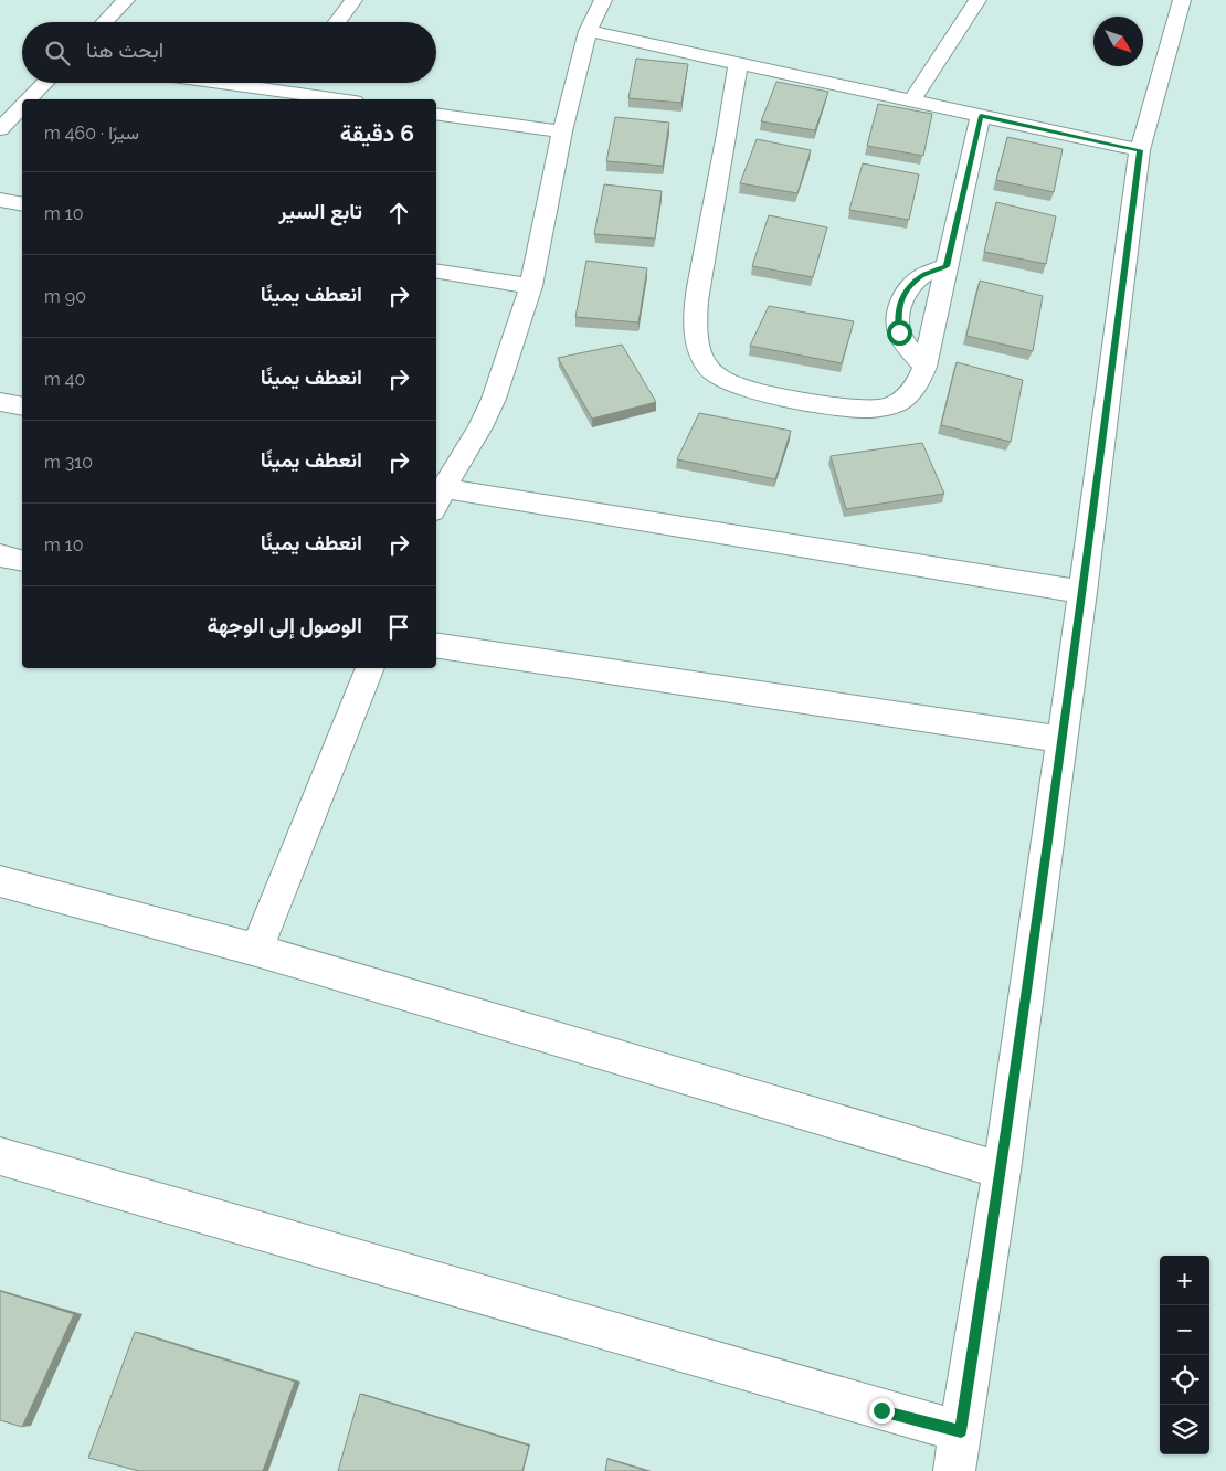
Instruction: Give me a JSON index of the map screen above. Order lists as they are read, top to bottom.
{
  "north": "bottom right",
  "page": {
    "search": "ابحث هنا",
    "heading": ["6 دقيقة", "سيرًا · 460 m"],
    "list": [
      ["تابع السير", "10 m"],
      ["انعطف يمينًا", "90 m"],
      ["انعطف يمينًا", "40 m"],
      ["انعطف يمينًا", "310 m"],
      ["انعطف يمينًا", "10 m"],
      "الوصول إلى الوجهة"
    ],
    "map_buttons": ["+", "−"]
  }
}
